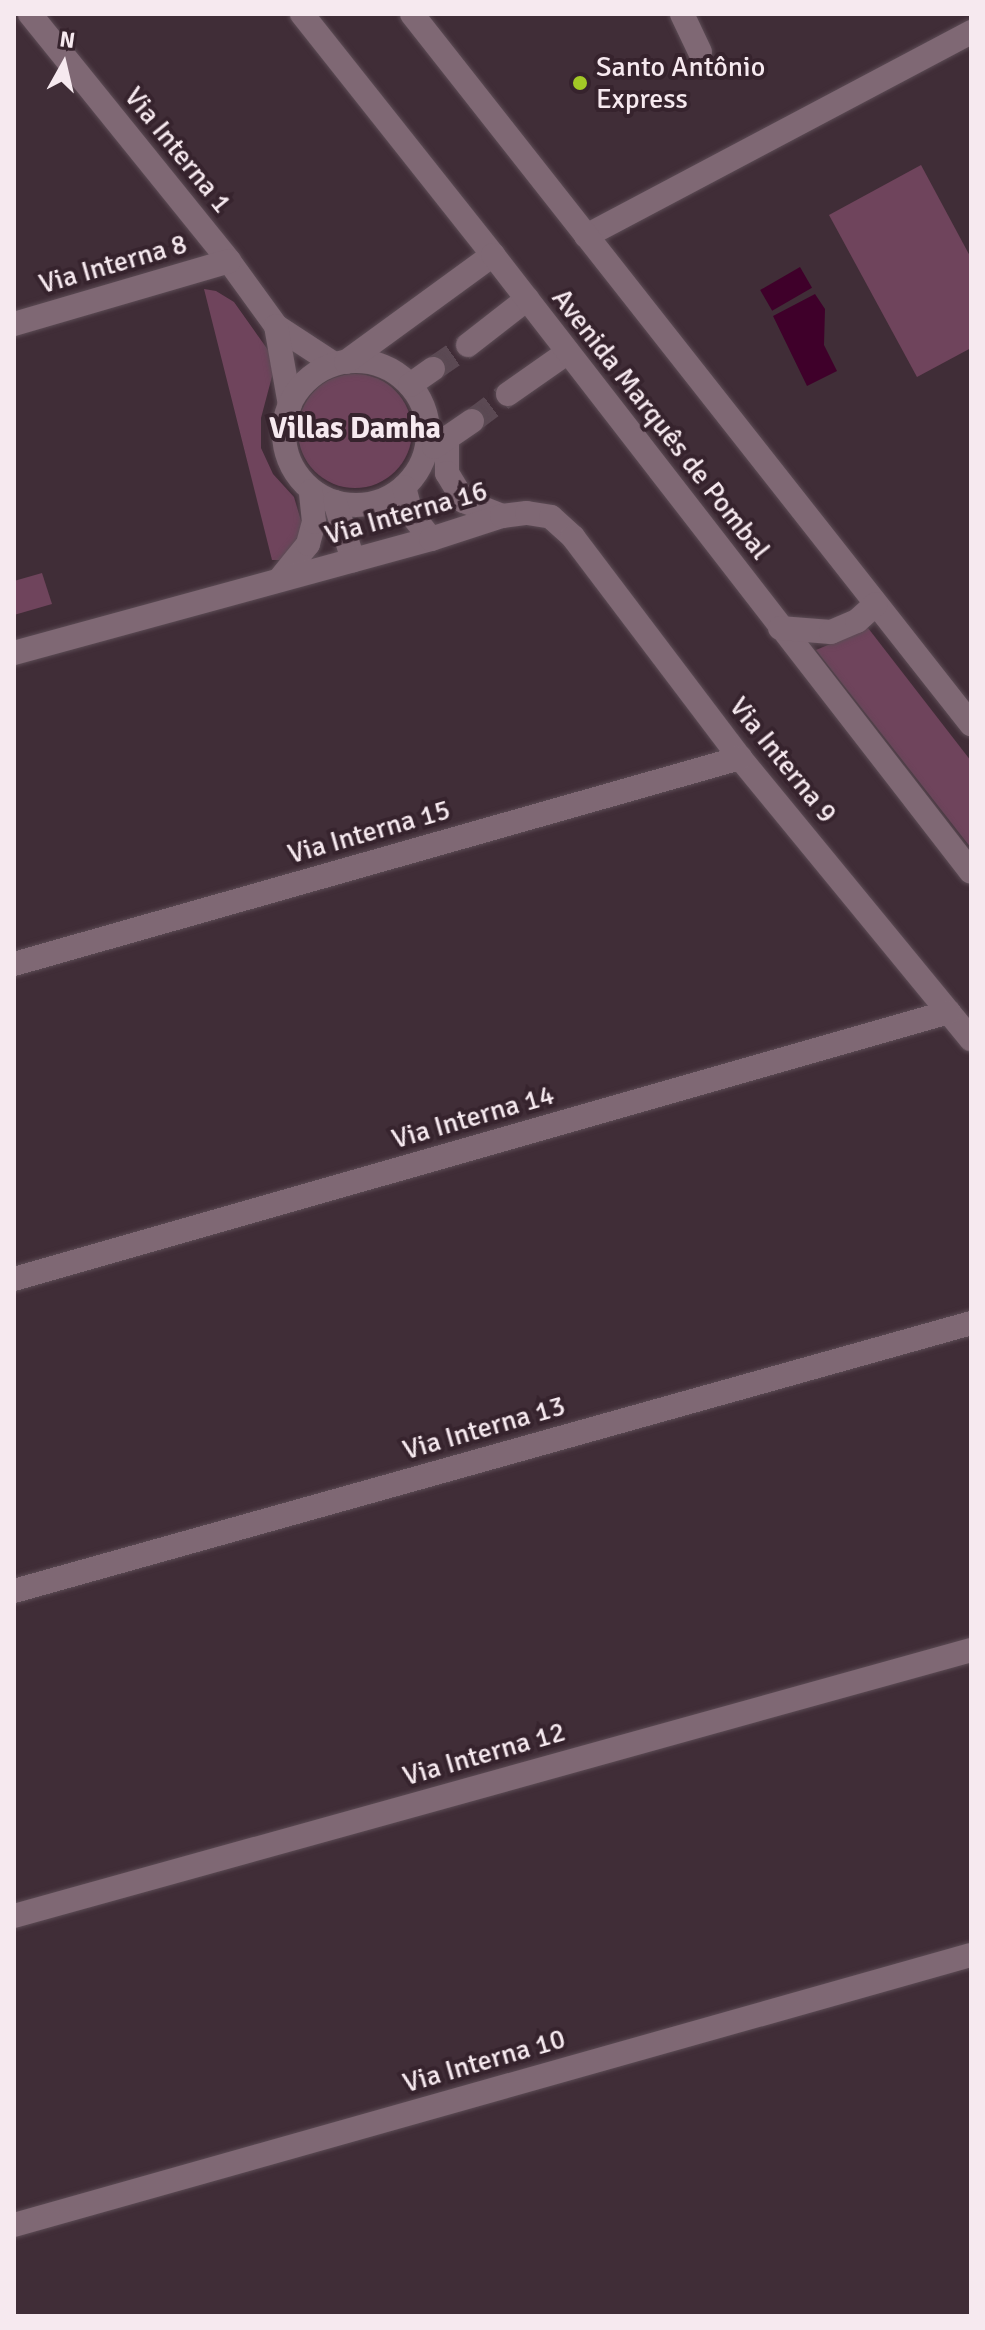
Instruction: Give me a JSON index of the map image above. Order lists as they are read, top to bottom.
{
  "streets": {
    "street": [
      "Via Interna 1",
      "Via Interna 8",
      "Avenida Marquês de Pombal",
      "Via Interna 16",
      "Via Interna 9",
      "Via Interna 15",
      "Via Interna 14",
      "Via Interna 13",
      "Via Interna 12",
      "Via Interna 10"
    ]
  },
  "crossings": [
    ["Via Interna 1", "Via Interna 8"],
    ["Via Interna 16", "Via Interna 9"],
    ["Via Interna 9", "Via Interna 15"],
    ["Via Interna 9", "Via Interna 14"]
  ],
  "districts": ["Villas Damha"],
  "places": ["Santo Antônio Express"],
  "north": "top"
}
